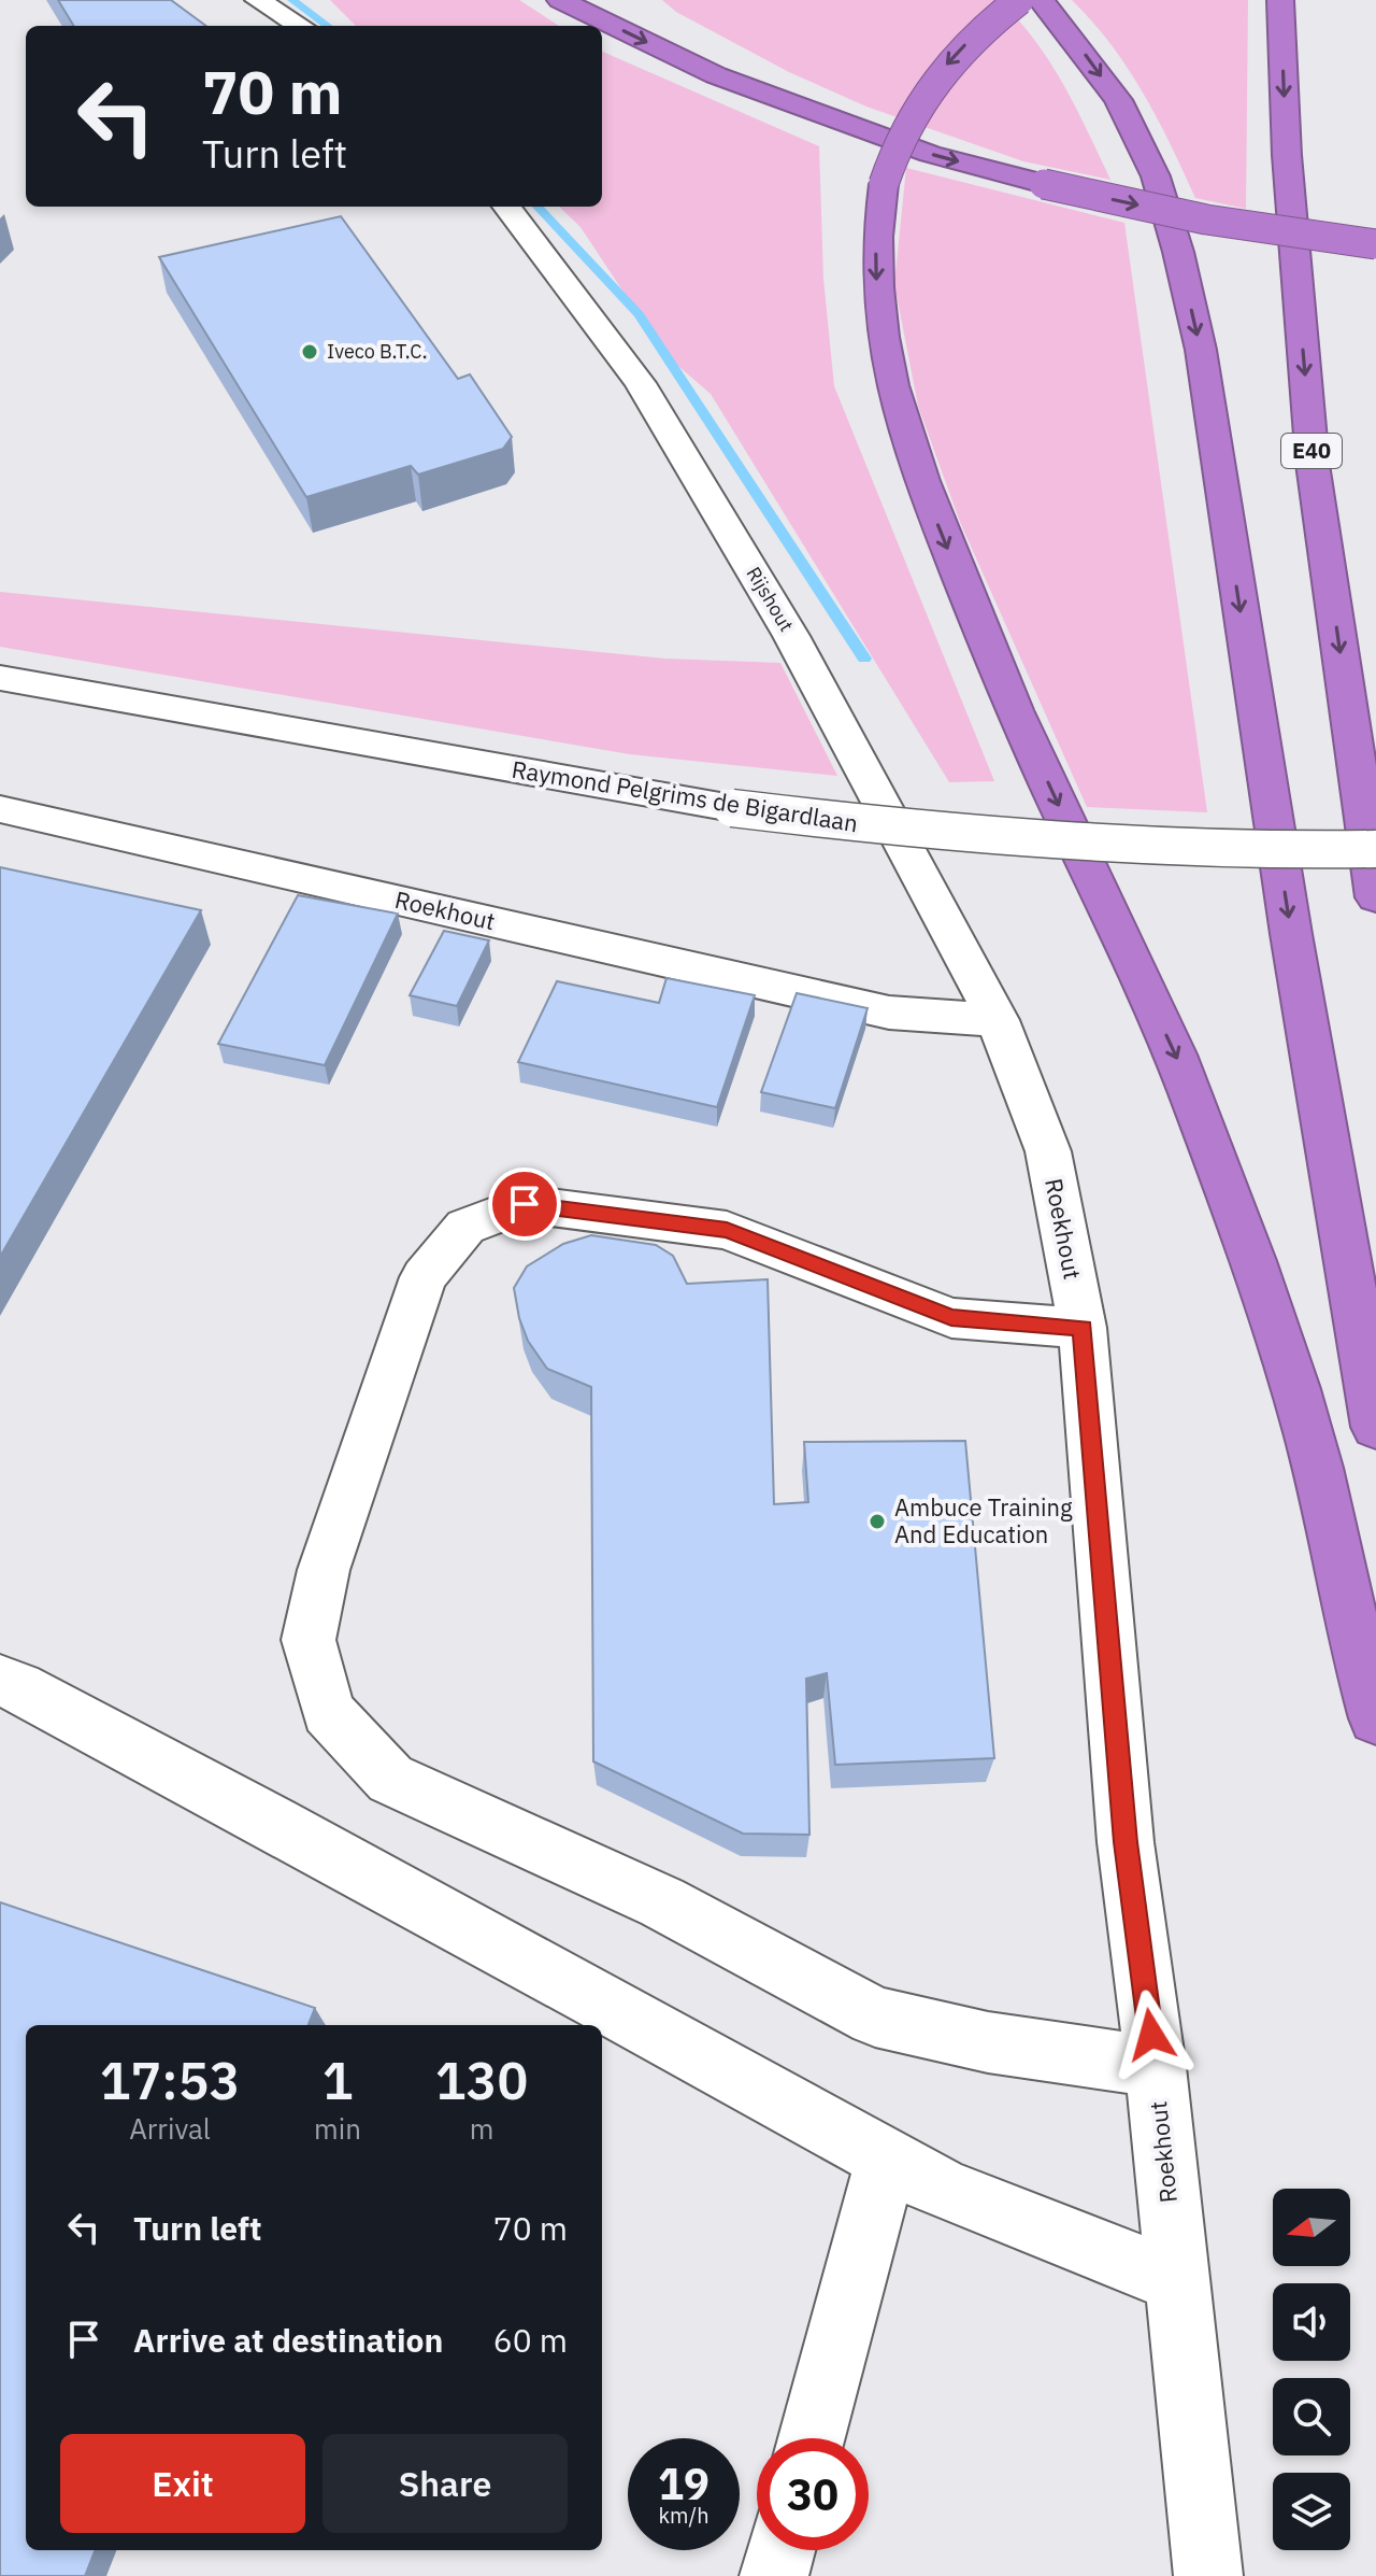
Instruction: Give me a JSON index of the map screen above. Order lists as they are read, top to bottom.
{
  "streets": {
    "highway": ["E40"],
    "street": ["Rijshout", "Raymond Pelgrims de Bigardlaan", "Roekhout"]
  },
  "crossings": [
    ["Rijshout", "Roekhout"]
  ],
  "places": ["Iveco B.T.C.", "Ambuce Training And Education"],
  "north": "left",
  "page": {
    "turn": ["70 m", "Turn left"],
    "eta": [
      "17:53",
      "Arrival",
      "1",
      "min",
      "130",
      "m"
    ],
    "list": [
      {
        "name": "Turn left",
        "value": "70 m"
      },
      {
        "name": "Arrive at destination",
        "value": "60 m"
      }
    ],
    "buttons": ["Exit", "Share"],
    "speed": "19 km/h",
    "limit": "30"
  }
}
